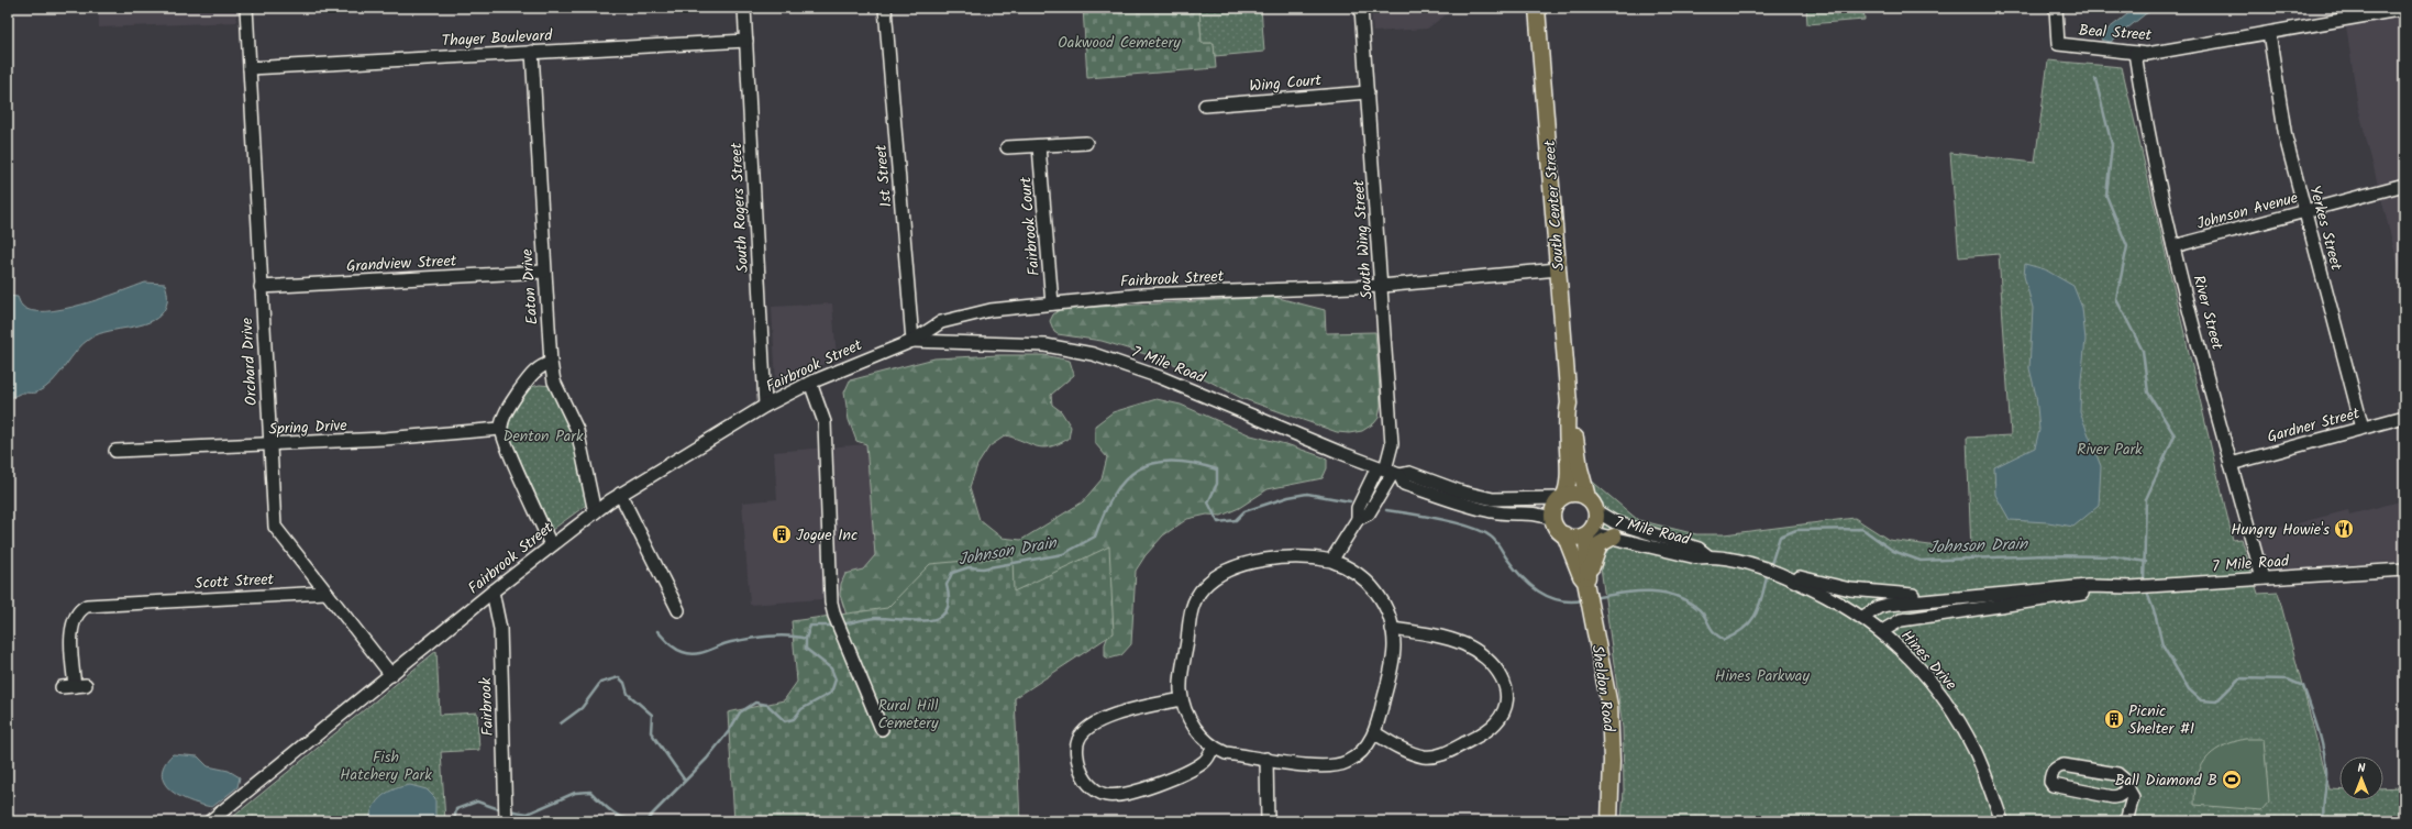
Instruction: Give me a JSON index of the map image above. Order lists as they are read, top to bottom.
{
  "streets": {
    "main road": ["South Center Street", "Sheldon Road"],
    "street": [
      "Beal Street",
      "Thayer Boulevard",
      "Wing Court",
      "1st Street",
      "South Rogers Street",
      "Johnson Avenue",
      "Fairbrook Court",
      "Yerkes Street",
      "South Wing Street",
      "Grandview Street",
      "Fairbrook Street",
      "Eaton Drive",
      "River Street",
      "Orchard Drive",
      "7 Mile Road",
      "Gardner Street",
      "Spring Drive",
      "Scott Street",
      "Hines Drive",
      "Fairbrook"
    ]
  },
  "crossings": [
    ["Beal Street", "Yerkes Street"],
    ["Beal Street", "River Street"],
    ["Thayer Boulevard", "South Rogers Street"],
    ["Thayer Boulevard", "Eaton Drive"],
    ["Thayer Boulevard", "Orchard Drive"],
    ["Wing Court", "South Wing Street"],
    ["1st Street", "Fairbrook Street"],
    ["1st Street", "7 Mile Road"],
    ["South Center Street", "Fairbrook Street"],
    ["South Center Street", "7 Mile Road"],
    ["South Center Street", "Sheldon Road"],
    ["South Rogers Street", "Fairbrook Street"],
    ["Johnson Avenue", "Yerkes Street"],
    ["Johnson Avenue", "River Street"],
    ["Fairbrook Court", "Fairbrook Street"],
    ["Yerkes Street", "Gardner Street"],
    ["South Wing Street", "Fairbrook Street"],
    ["South Wing Street", "7 Mile Road"],
    ["Grandview Street", "Eaton Drive"],
    ["Grandview Street", "Orchard Drive"],
    ["Fairbrook Street", "Eaton Drive"],
    ["Fairbrook Street", "Orchard Drive"],
    ["Fairbrook Street", "7 Mile Road"],
    ["Fairbrook Street", "Fairbrook"],
    ["River Street", "7 Mile Road"],
    ["River Street", "Gardner Street"],
    ["Orchard Drive", "Spring Drive"],
    ["Orchard Drive", "Scott Street"],
    ["7 Mile Road", "Hines Drive"],
    ["7 Mile Road", "Sheldon Road"]
  ],
  "water": ["Johnson Drain"],
  "parks": [
    "Oakwood Cemetery",
    "Denton Park",
    "River Park",
    "Hines Parkway",
    "Rural Hill Cemetery",
    "Fish Hatchery Park"
  ],
  "places": {
    "restaurant": ["Hungry Howie's"],
    "building": ["Jogue Inc", "Picnic Shelter #1"],
    "sports": ["Ball Diamond B"]
  },
  "north": "top"
}
